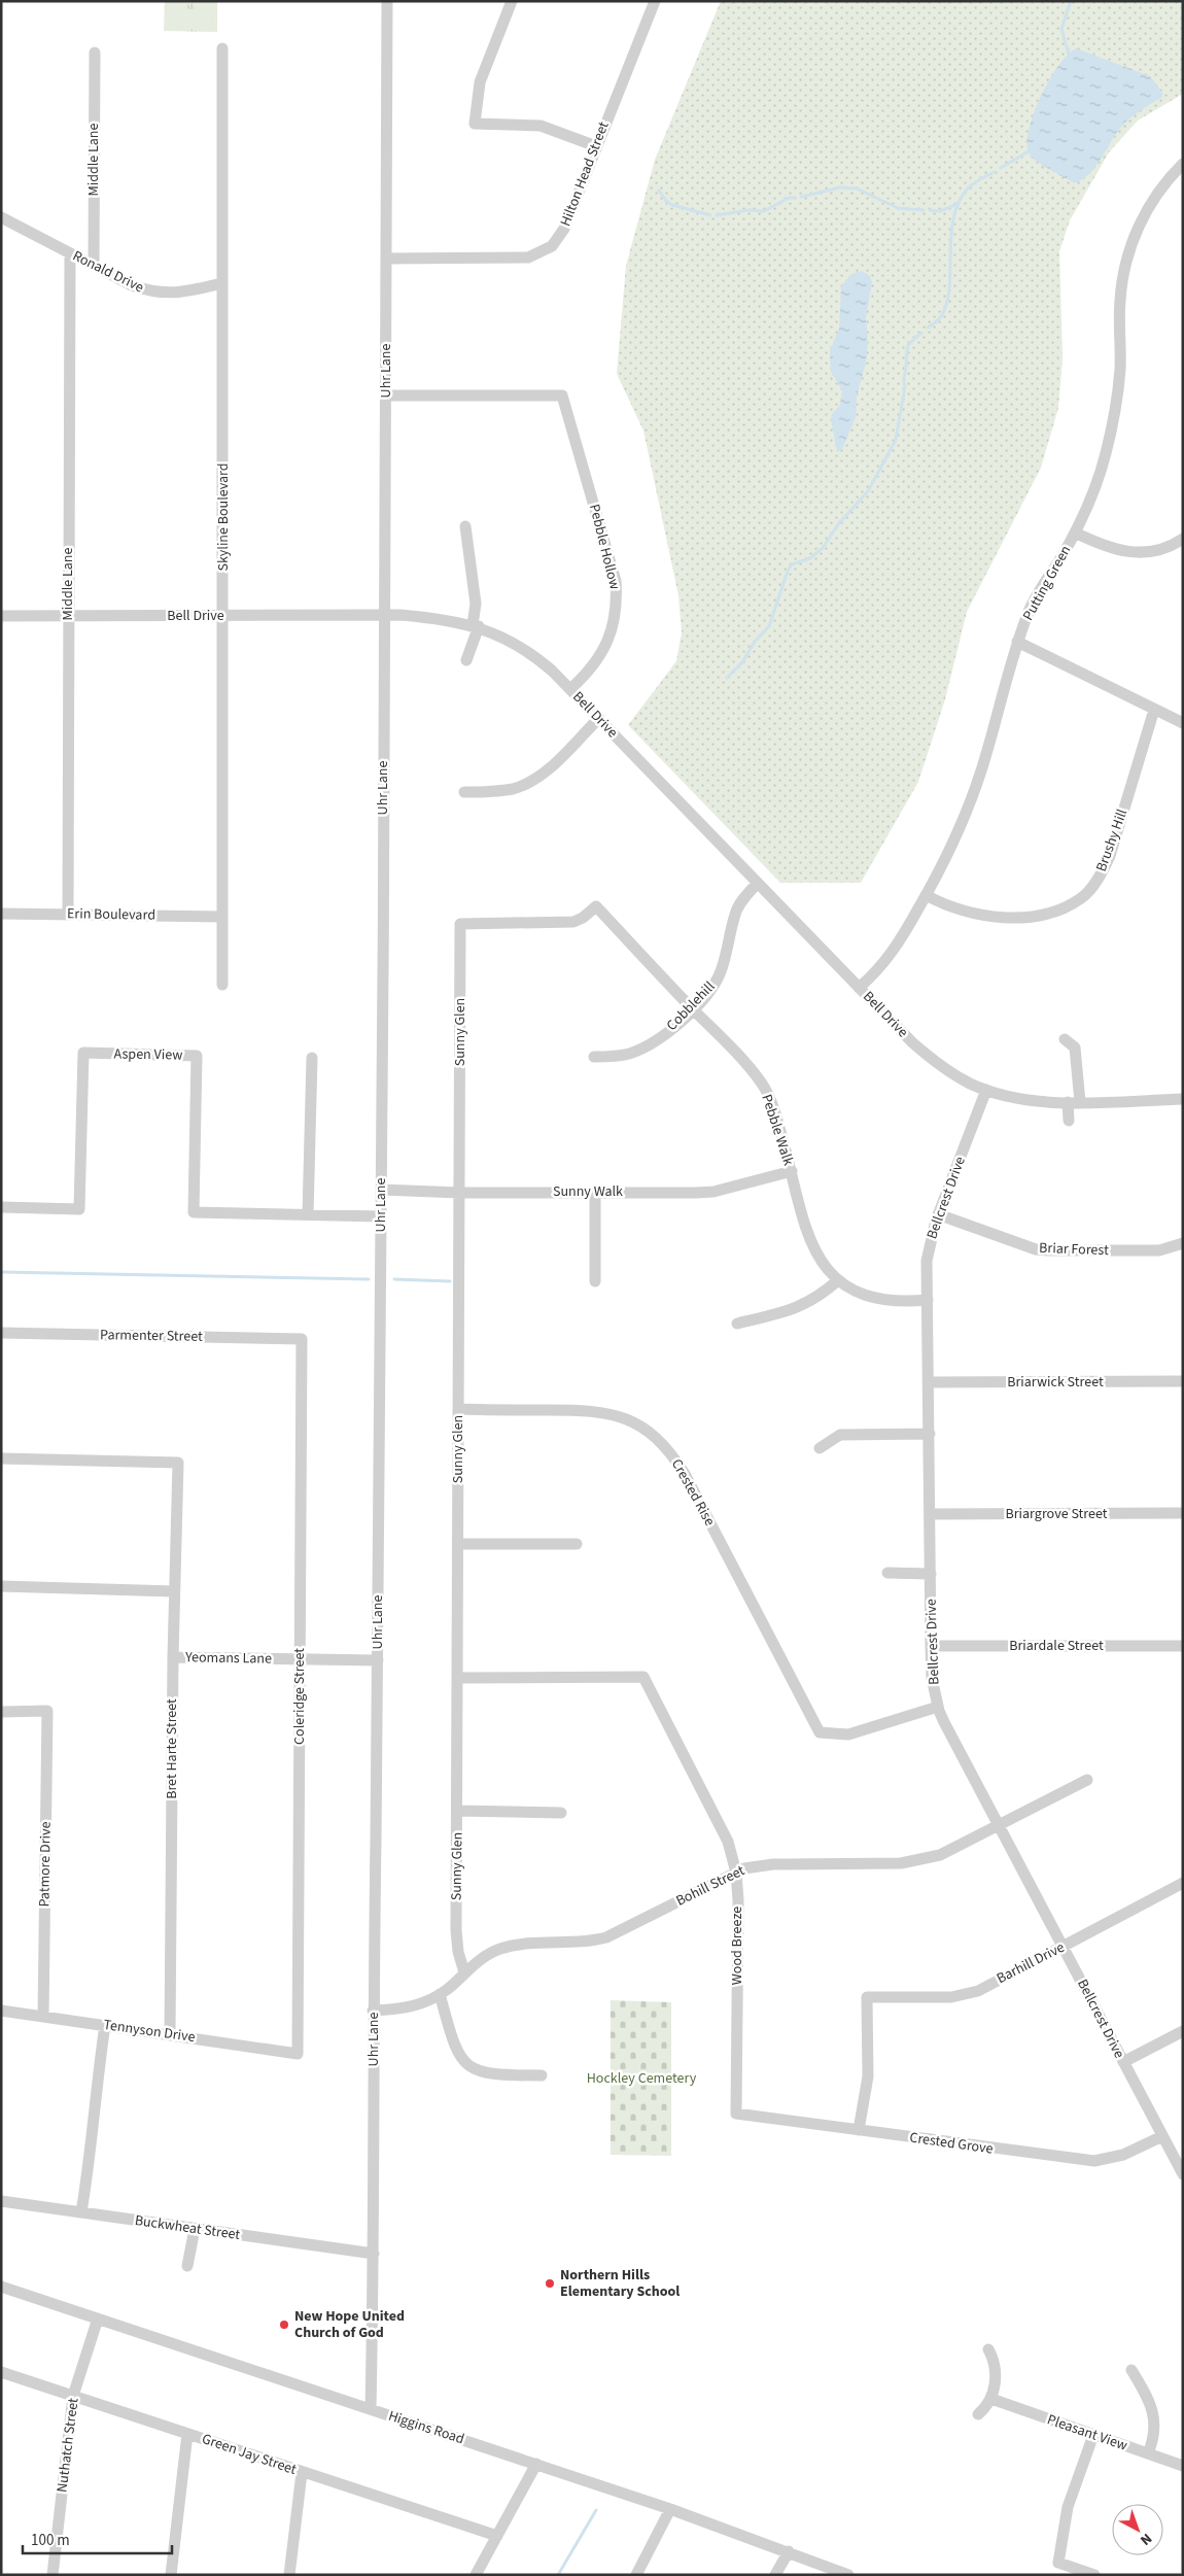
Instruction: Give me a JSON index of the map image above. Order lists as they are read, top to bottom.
{
  "streets": {
    "street": [
      "Middle Lane",
      "Hilton Head Street",
      "Ronald Drive",
      "Uhr Lane",
      "Skyline Boulevard",
      "Pebble Hollow",
      "Putting Green",
      "Bell Drive",
      "Brushy Hill",
      "Erin Boulevard",
      "Cobblehill",
      "Sunny Glen",
      "Aspen View",
      "Pebble Walk",
      "Sunny Walk",
      "Bellcrest Drive",
      "Briar Forest",
      "Parmenter Street",
      "Briarwick Street",
      "Crested Rise",
      "Briargrove Street",
      "Briardale Street",
      "Yeomans Lane",
      "Coleridge Street",
      "Bret Harte Street",
      "Patmore Drive",
      "Bohill Street",
      "Wood Breeze",
      "Barhill Drive",
      "Tennyson Drive",
      "Crested Grove",
      "Buckwheat Street",
      "Higgins Road",
      "Pleasant View",
      "Nuthatch Street",
      "Green Jay Street"
    ]
  },
  "crossings": [
    ["Middle Lane", "Ronald Drive"],
    ["Middle Lane", "Bell Drive"],
    ["Middle Lane", "Erin Boulevard"],
    ["Hilton Head Street", "Uhr Lane"],
    ["Ronald Drive", "Skyline Boulevard"],
    ["Uhr Lane", "Pebble Hollow"],
    ["Uhr Lane", "Bell Drive"],
    ["Uhr Lane", "Aspen View"],
    ["Uhr Lane", "Sunny Walk"],
    ["Uhr Lane", "Yeomans Lane"],
    ["Uhr Lane", "Bohill Street"],
    ["Uhr Lane", "Buckwheat Street"],
    ["Uhr Lane", "Higgins Road"],
    ["Skyline Boulevard", "Bell Drive"],
    ["Skyline Boulevard", "Erin Boulevard"],
    ["Pebble Hollow", "Bell Drive"],
    ["Putting Green", "Bell Drive"],
    ["Putting Green", "Brushy Hill"],
    ["Bell Drive", "Cobblehill"],
    ["Bell Drive", "Bellcrest Drive"],
    ["Cobblehill", "Pebble Walk"],
    ["Sunny Glen", "Pebble Walk"],
    ["Sunny Glen", "Sunny Walk"],
    ["Sunny Glen", "Crested Rise"],
    ["Sunny Glen", "Bohill Street"],
    ["Sunny Glen", "Wood Breeze"],
    ["Pebble Walk", "Sunny Walk"],
    ["Pebble Walk", "Bellcrest Drive"],
    ["Bellcrest Drive", "Briar Forest"],
    ["Bellcrest Drive", "Briarwick Street"],
    ["Bellcrest Drive", "Crested Rise"],
    ["Bellcrest Drive", "Briargrove Street"],
    ["Bellcrest Drive", "Briardale Street"],
    ["Bellcrest Drive", "Bohill Street"],
    ["Bellcrest Drive", "Barhill Drive"],
    ["Bellcrest Drive", "Crested Grove"],
    ["Parmenter Street", "Coleridge Street"],
    ["Yeomans Lane", "Coleridge Street"],
    ["Yeomans Lane", "Bret Harte Street"],
    ["Coleridge Street", "Tennyson Drive"],
    ["Bret Harte Street", "Tennyson Drive"],
    ["Patmore Drive", "Tennyson Drive"],
    ["Bohill Street", "Wood Breeze"],
    ["Wood Breeze", "Crested Grove"],
    ["Barhill Drive", "Crested Grove"],
    ["Higgins Road", "Nuthatch Street"],
    ["Nuthatch Street", "Green Jay Street"]
  ],
  "parks": ["Hockley Cemetery"],
  "places": ["Northern Hills Elementary School", "New Hope United Church of God"],
  "scale_bar": "100 m",
  "north": "bottom right"
}
